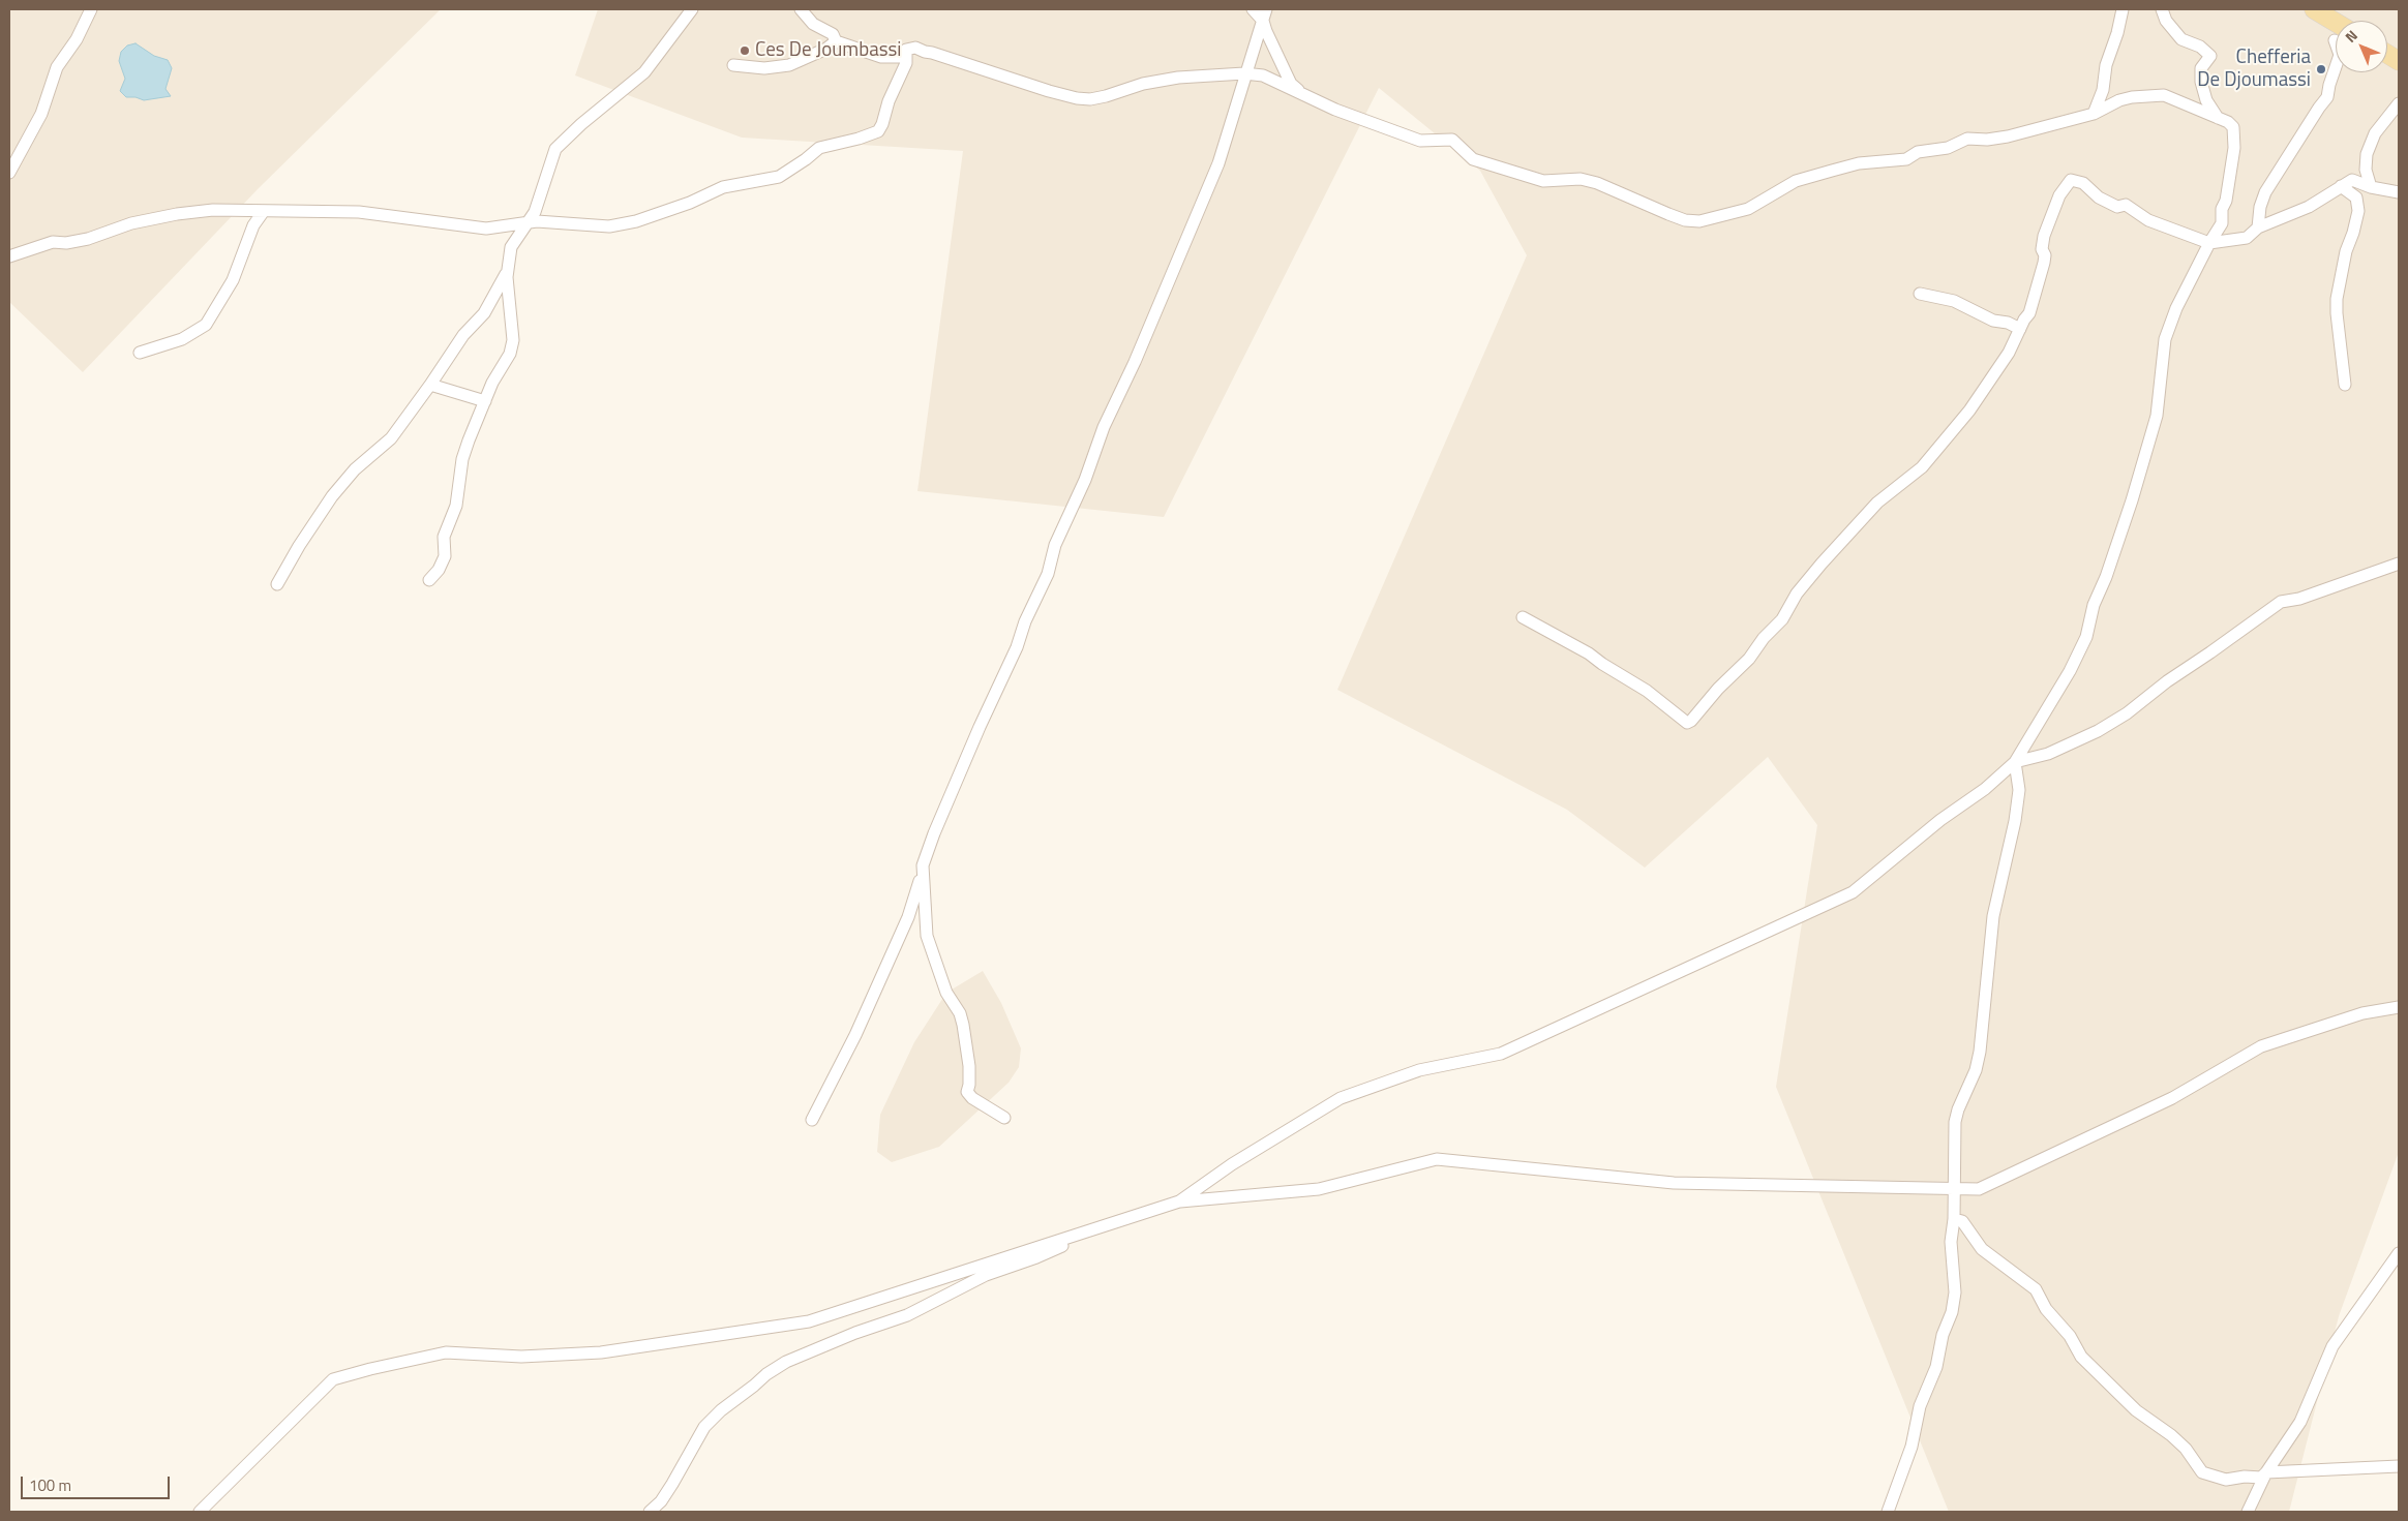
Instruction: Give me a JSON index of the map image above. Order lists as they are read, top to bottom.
{
  "places": ["Ces De Joumbassi", "Chefferia De Djoumassi"],
  "scale_bar": "100 m",
  "north": "top left"
}
